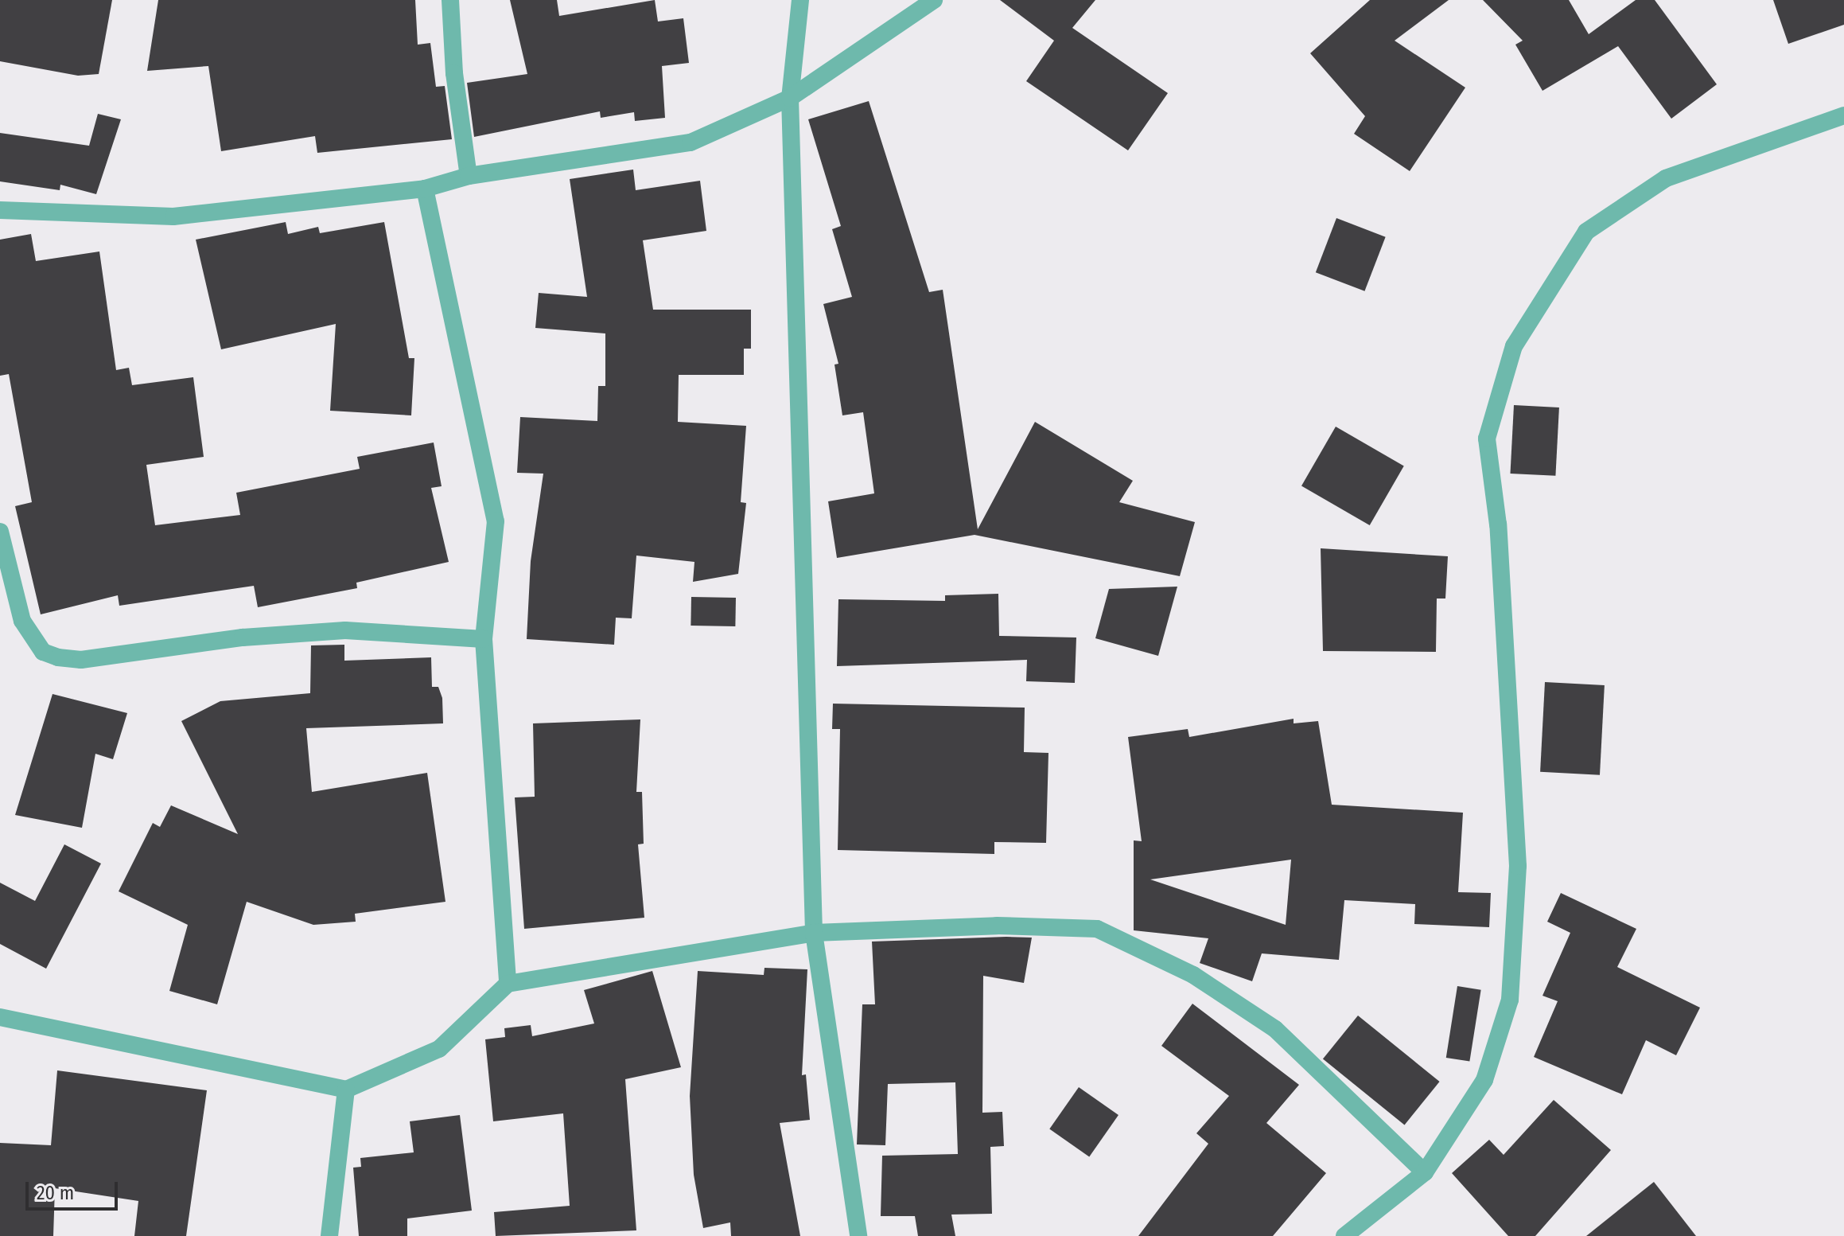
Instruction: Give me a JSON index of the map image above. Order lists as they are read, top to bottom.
{
  "scale_bar": "20 m"
}
